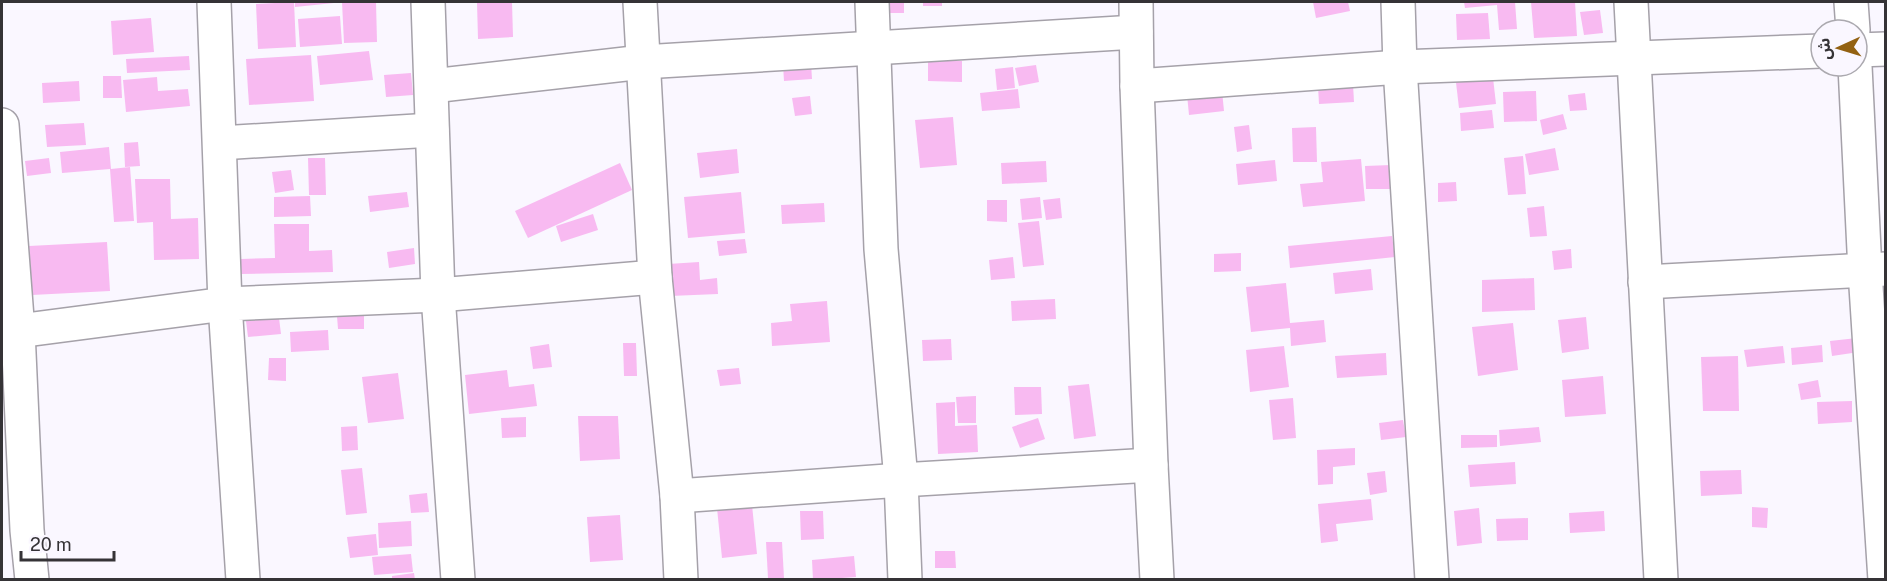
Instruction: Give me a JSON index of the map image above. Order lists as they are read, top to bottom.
{
  "scale_bar": "20 m",
  "north": "left"
}
